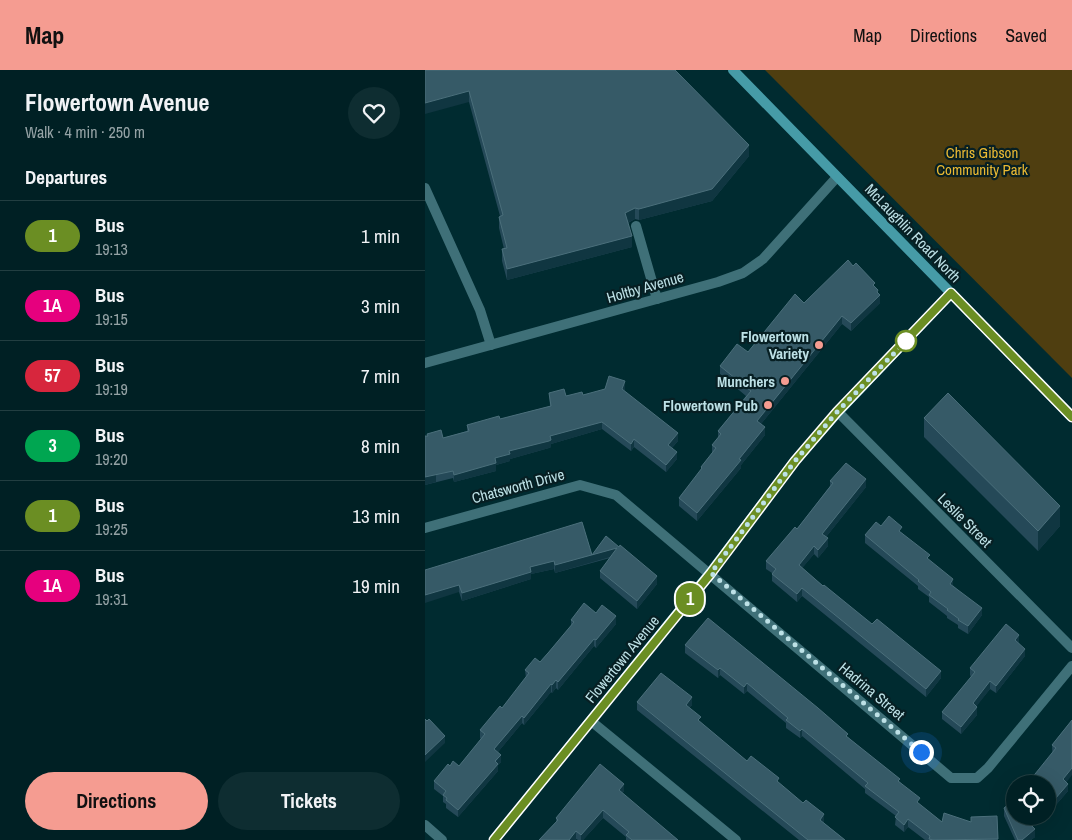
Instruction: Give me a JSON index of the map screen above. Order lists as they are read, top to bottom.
{
  "streets": {
    "street": [
      "McLaughlin Road North",
      "Holtby Avenue",
      "Chatsworth Drive",
      "Leslie Street",
      "Flowertown Avenue",
      "Hadrina Street"
    ]
  },
  "crossings": [
    ["McLaughlin Road North", "Holtby Avenue"],
    ["McLaughlin Road North", "Flowertown Avenue"],
    ["Chatsworth Drive", "Flowertown Avenue"],
    ["Chatsworth Drive", "Hadrina Street"],
    ["Leslie Street", "Flowertown Avenue"],
    ["Flowertown Avenue", "Hadrina Street"]
  ],
  "parks": ["Chris Gibson Community Park"],
  "places": ["Flowertown Variety", "Munchers", "Flowertown Pub"],
  "lines": ["bus line 1"],
  "page": {
    "header": "Map",
    "nav": ["Map", "Directions", "Saved"],
    "heading": [
      ["Flowertown Avenue", "Walk · 4 min · 250 m"],
      "Departures"
    ],
    "on_map": "1",
    "list": [
      {
        "mark": "1",
        "name": "Bus",
        "note": "19:13",
        "value": "1 min"
      },
      {
        "mark": "1A",
        "name": "Bus",
        "note": "19:15",
        "value": "3 min"
      },
      {
        "mark": "57",
        "name": "Bus",
        "note": "19:19",
        "value": "7 min"
      },
      {
        "mark": "3",
        "name": "Bus",
        "note": "19:20",
        "value": "8 min"
      },
      {
        "mark": "1",
        "name": "Bus",
        "note": "19:25",
        "value": "13 min"
      },
      {
        "mark": "1A",
        "name": "Bus",
        "note": "19:31",
        "value": "19 min"
      }
    ],
    "buttons": ["Directions", "Tickets"]
  }
}
